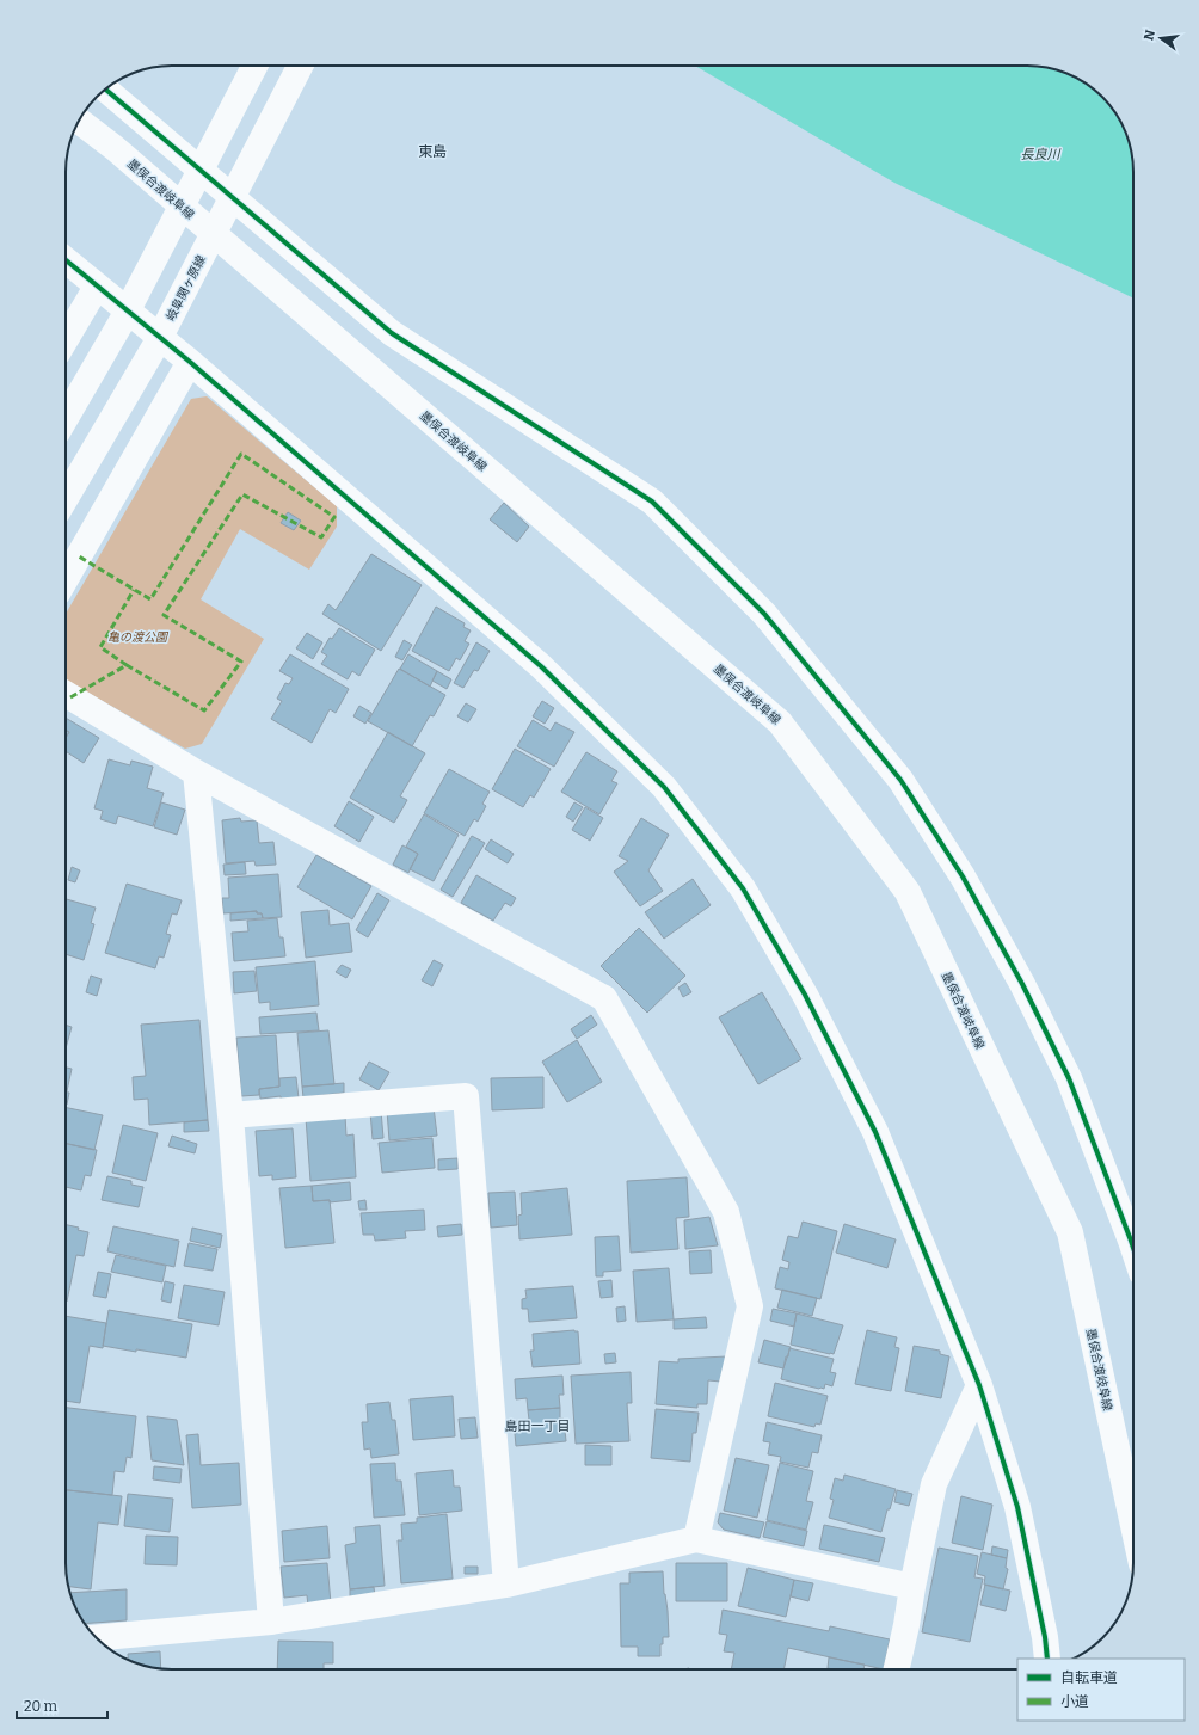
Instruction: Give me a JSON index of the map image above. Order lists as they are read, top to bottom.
{
  "streets": {
    "street": ["墨俣合渡岐阜線", "岐阜関ヶ原線"]
  },
  "districts": ["東島", "島田一丁目"],
  "water": ["長良川"],
  "parks": ["亀の渡公園"],
  "legend": ["自転車道", "小道"],
  "scale_bar": "20 m",
  "north": "left"
}
